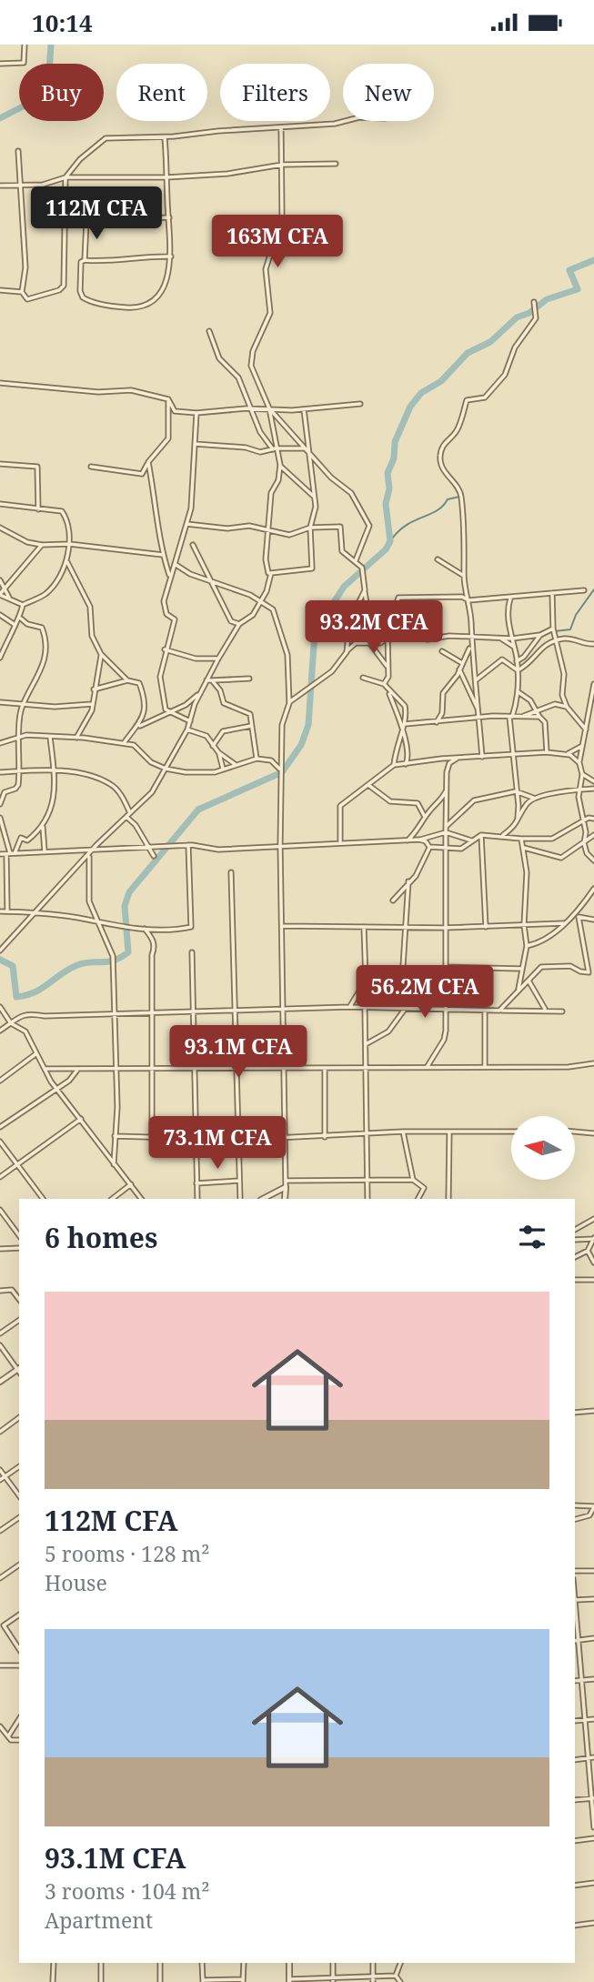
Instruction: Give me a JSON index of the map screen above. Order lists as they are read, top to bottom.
{
  "north": "left",
  "page": {
    "status": "10:14",
    "chip": [
      "Buy",
      "Rent",
      "Filters",
      "New"
    ],
    "price": [
      "112M CFA",
      "163M CFA",
      "93.2M CFA",
      "56.2M CFA",
      "93.1M CFA",
      "73.1M CFA"
    ],
    "heading": "6 homes",
    "list": [
      {
        "name": "112M CFA",
        "note": "5 rooms · 128 m² · House"
      },
      {
        "name": "93.1M CFA",
        "note": "3 rooms · 104 m² · Apartment"
      }
    ]
  }
}
